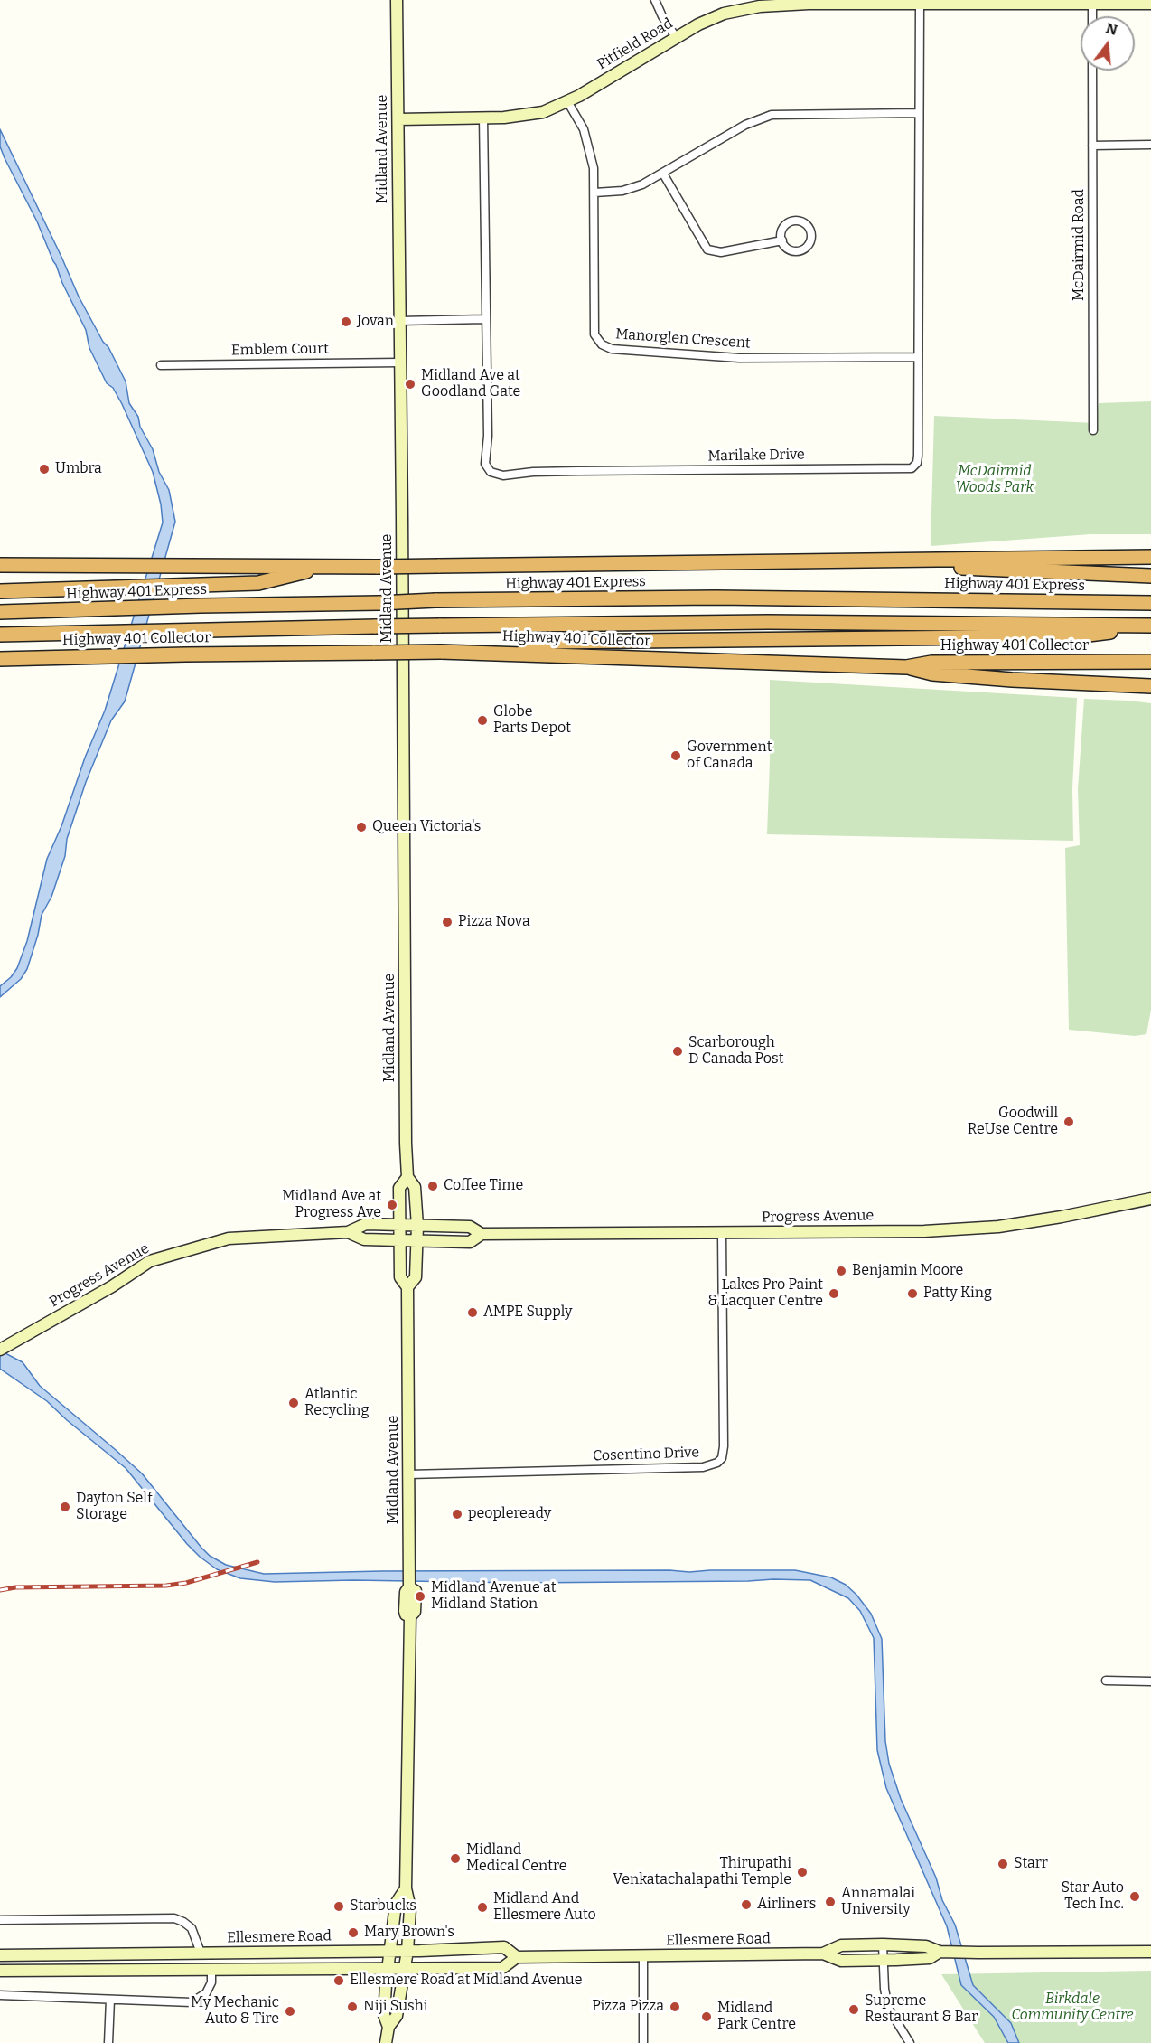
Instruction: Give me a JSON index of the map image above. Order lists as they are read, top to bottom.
{
  "streets": {
    "highway": ["Highway 401 Express", "Highway 401 Collector"],
    "main road": [
      "Pitfield Road",
      "Midland Avenue",
      "Progress Avenue",
      "Ellesmere Road"
    ],
    "street": [
      "McDairmid Road",
      "Manorglen Crescent",
      "Emblem Court",
      "Marilake Drive",
      "Cosentino Drive"
    ]
  },
  "crossings": [
    ["Pitfield Road", "Midland Avenue"],
    ["Pitfield Road", "Manorglen Crescent"],
    ["Pitfield Road", "Marilake Drive"],
    ["Midland Avenue", "Emblem Court"],
    ["Midland Avenue", "Progress Avenue"],
    ["Midland Avenue", "Cosentino Drive"],
    ["Midland Avenue", "Ellesmere Road"],
    ["Manorglen Crescent", "Marilake Drive"],
    ["Progress Avenue", "Cosentino Drive"]
  ],
  "parks": ["McDairmid Woods Park", "Birkdale Community Centre"],
  "places": [
    "Jovan",
    "Midland Ave at Goodland Gate",
    "Umbra",
    "Globe Parts Depot",
    "Government of Canada",
    "Queen Victoria's",
    "Pizza Nova",
    "Scarborough D Canada Post",
    "Goodwill ReUse Centre",
    "Coffee Time",
    "Midland Ave at Progress Ave",
    "Benjamin Moore",
    "Lakes Pro Paint & Lacquer Centre",
    "Patty King",
    "AMPE Supply",
    "Atlantic Recycling",
    "Dayton Self Storage",
    "peopleready",
    "Midland Avenue at Midland Station",
    "Midland Medical Centre",
    "Starr",
    "Thirupathi Venkatachalapathi Temple",
    "Star Auto Tech Inc.",
    "Annamalai University",
    "Airliners",
    "Starbucks",
    "Midland And Ellesmere Auto",
    "Mary Brown's",
    "Ellesmere Road at Midland Avenue",
    "Niji Sushi",
    "Pizza Pizza",
    "Supreme Restaurant & Bar",
    "My Mechanic Auto & Tire",
    "Midland Park Centre"
  ],
  "north": "top"
}
